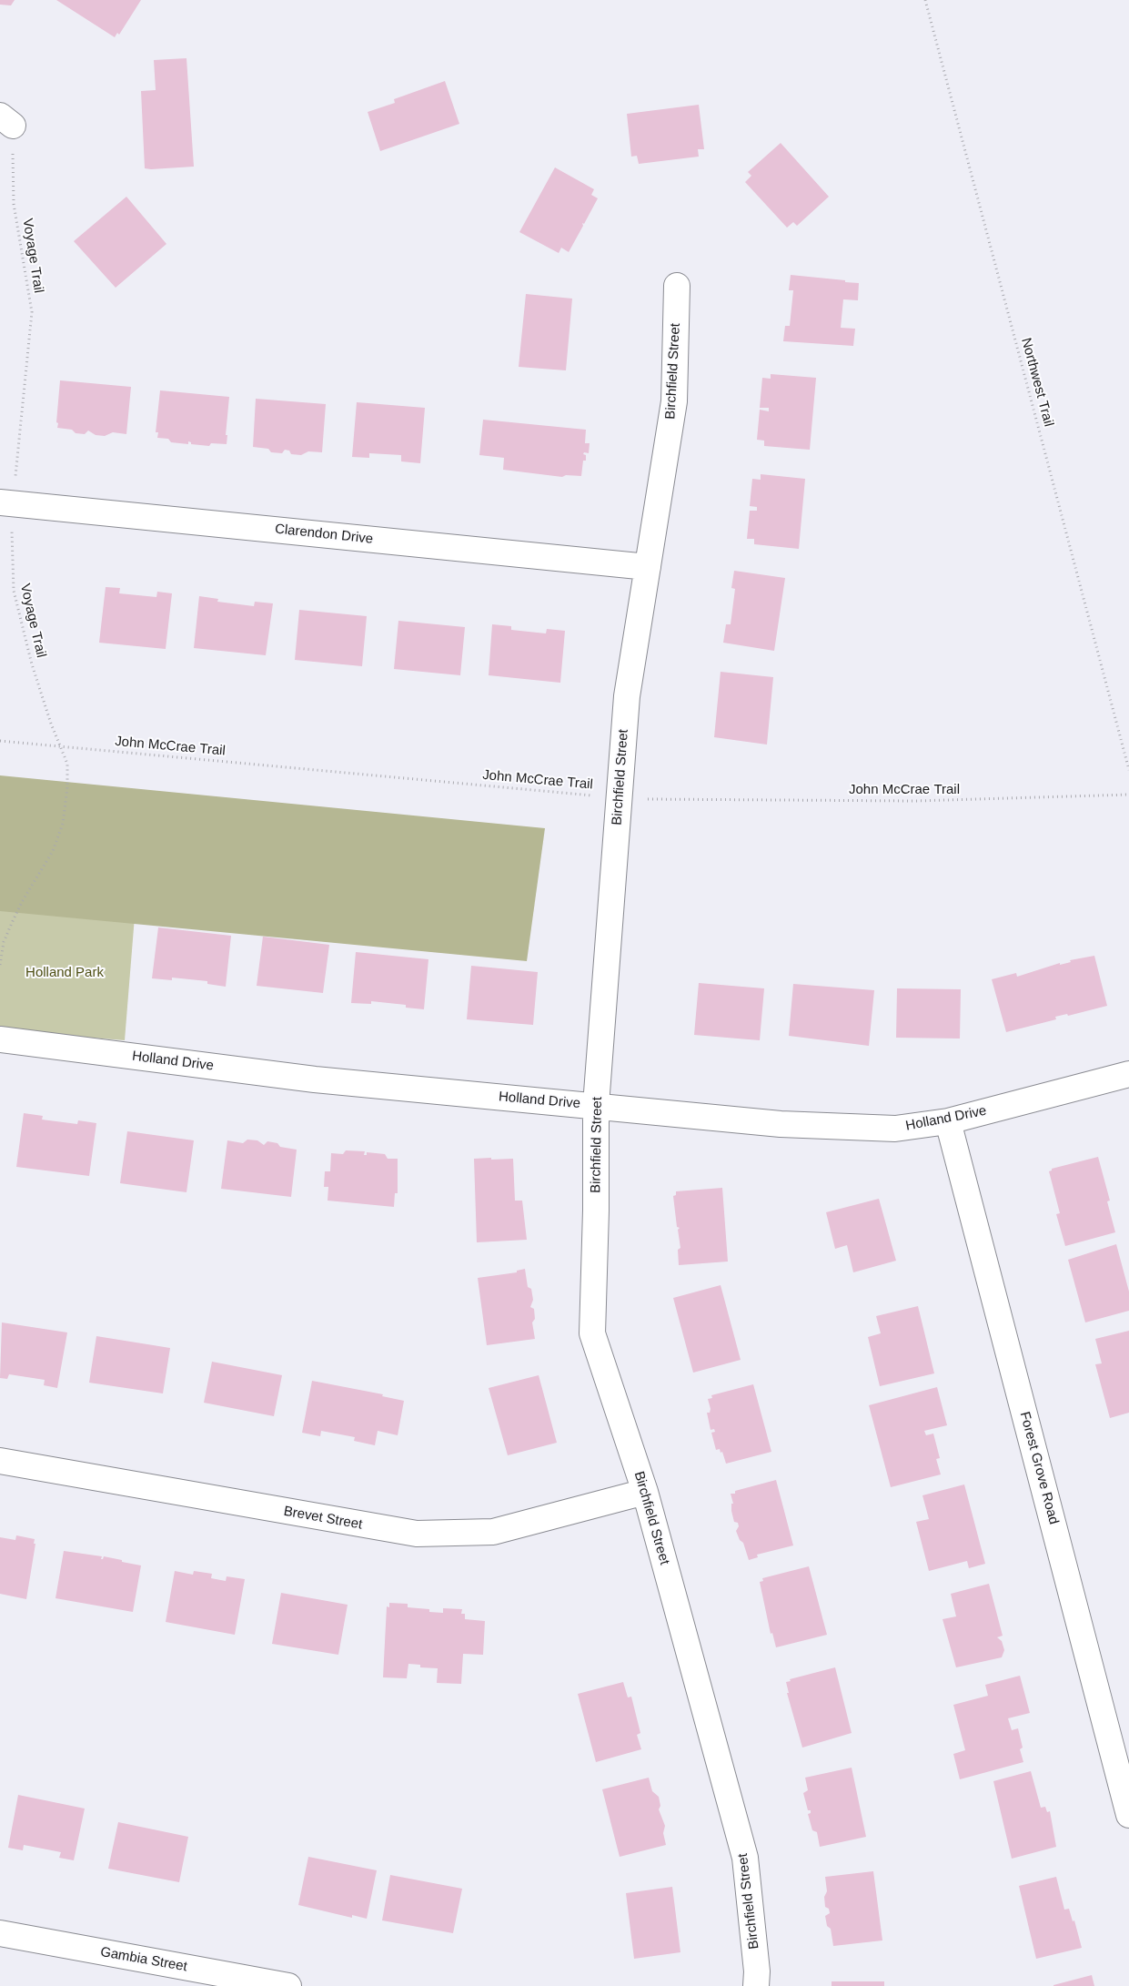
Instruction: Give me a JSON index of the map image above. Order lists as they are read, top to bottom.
{
  "streets": {
    "street": [
      "Birchfield Street",
      "Clarendon Drive",
      "Holland Drive",
      "Forest Grove Road",
      "Brevet Street",
      "Gambia Street"
    ],
    "path": ["Voyage Trail", "Northwest Trail", "John McCrae Trail"]
  },
  "crossings": [
    ["Voyage Trail", "Clarendon Drive"],
    ["Voyage Trail", "John McCrae Trail"],
    ["Birchfield Street", "Clarendon Drive"],
    ["Birchfield Street", "John McCrae Trail"],
    ["Birchfield Street", "Holland Drive"],
    ["Birchfield Street", "Brevet Street"],
    ["Holland Drive", "Forest Grove Road"]
  ],
  "parks": ["Holland Park"]
}
